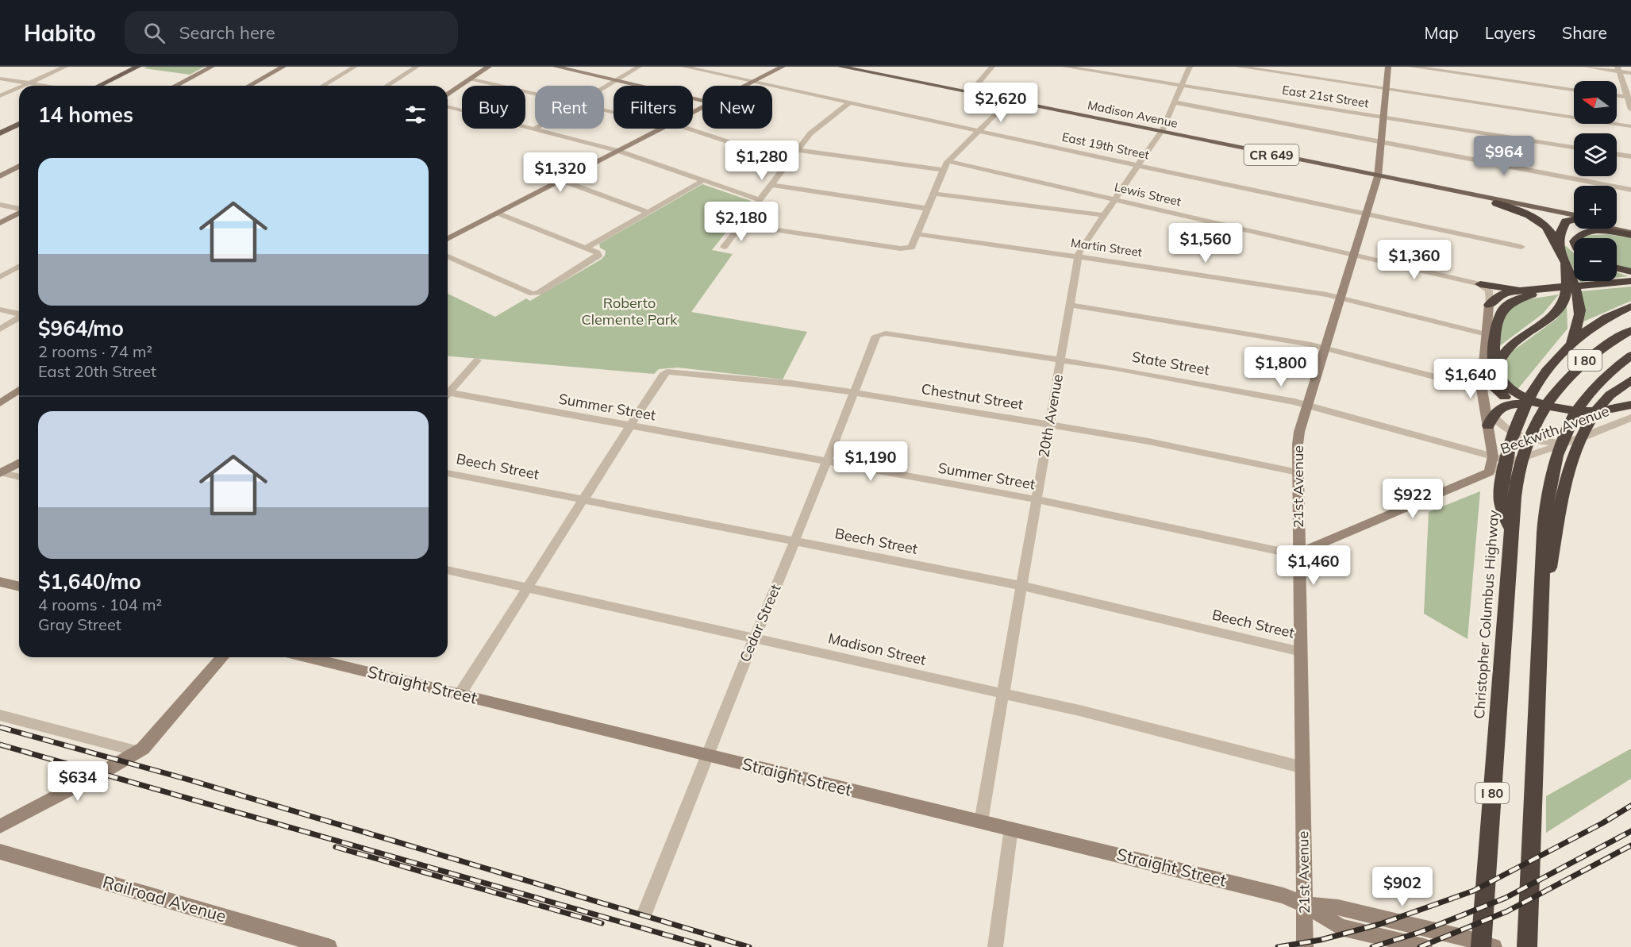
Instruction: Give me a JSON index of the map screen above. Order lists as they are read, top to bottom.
{
  "streets": {
    "highway": ["I 80", "Christopher Columbus Highway"],
    "main road": ["Madison Avenue", "CR 649"],
    "street": [
      "East 21st Street",
      "East 19th Street",
      "Lewis Street",
      "Martin Street",
      "State Street",
      "Chestnut Street",
      "Summer Street",
      "20th Avenue",
      "Beckwith Avenue",
      "Beech Street",
      "21st Avenue",
      "Cedar Street",
      "Madison Street",
      "Straight Street",
      "Railroad Avenue"
    ]
  },
  "crossings": [
    ["East 21st Street", "20th Avenue"],
    ["East 21st Street", "21st Avenue"],
    ["Madison Avenue", "20th Avenue"],
    ["Madison Avenue", "21st Avenue"],
    ["East 19th Street", "20th Avenue"],
    ["East 19th Street", "21st Avenue"],
    ["Lewis Street", "20th Avenue"],
    ["Lewis Street", "Beckwith Avenue"],
    ["Lewis Street", "21st Avenue"],
    ["Martin Street", "20th Avenue"],
    ["Martin Street", "Beckwith Avenue"],
    ["Martin Street", "21st Avenue"],
    ["State Street", "20th Avenue"],
    ["State Street", "Beckwith Avenue"],
    ["State Street", "21st Avenue"],
    ["State Street", "Cedar Street"],
    ["Chestnut Street", "Summer Street"],
    ["Chestnut Street", "20th Avenue"],
    ["Chestnut Street", "21st Avenue"],
    ["Chestnut Street", "Cedar Street"],
    ["Summer Street", "20th Avenue"],
    ["Summer Street", "Beckwith Avenue"],
    ["Summer Street", "21st Avenue"],
    ["Summer Street", "Cedar Street"],
    ["20th Avenue", "Beech Street"],
    ["20th Avenue", "Madison Street"],
    ["20th Avenue", "Straight Street"],
    ["Beckwith Avenue", "21st Avenue"],
    ["Beech Street", "21st Avenue"],
    ["Beech Street", "Cedar Street"],
    ["21st Avenue", "Madison Street"],
    ["21st Avenue", "Straight Street"],
    ["Cedar Street", "Madison Street"],
    ["Cedar Street", "Straight Street"]
  ],
  "parks": ["Roberto Clemente Park"],
  "north": "left",
  "page": {
    "header": "Habito",
    "search": "Search here",
    "nav": ["Map", "Layers", "Share"],
    "map_buttons": ["+", "−"],
    "price": [
      "$2,620",
      "$964",
      "$1,280",
      "$1,320",
      "$2,180",
      "$1,560",
      "$1,360",
      "$1,800",
      "$1,640",
      "$1,190",
      "$922",
      "$1,460",
      "$634",
      "$902"
    ],
    "chip": [
      "Buy",
      "Rent",
      "Filters",
      "New"
    ],
    "heading": "14 homes",
    "list": [
      {
        "name": "$964/mo",
        "note": "2 rooms · 74 m² · East 20th Street"
      },
      {
        "name": "$1,640/mo",
        "note": "4 rooms · 104 m² · Gray Street"
      }
    ]
  }
}
